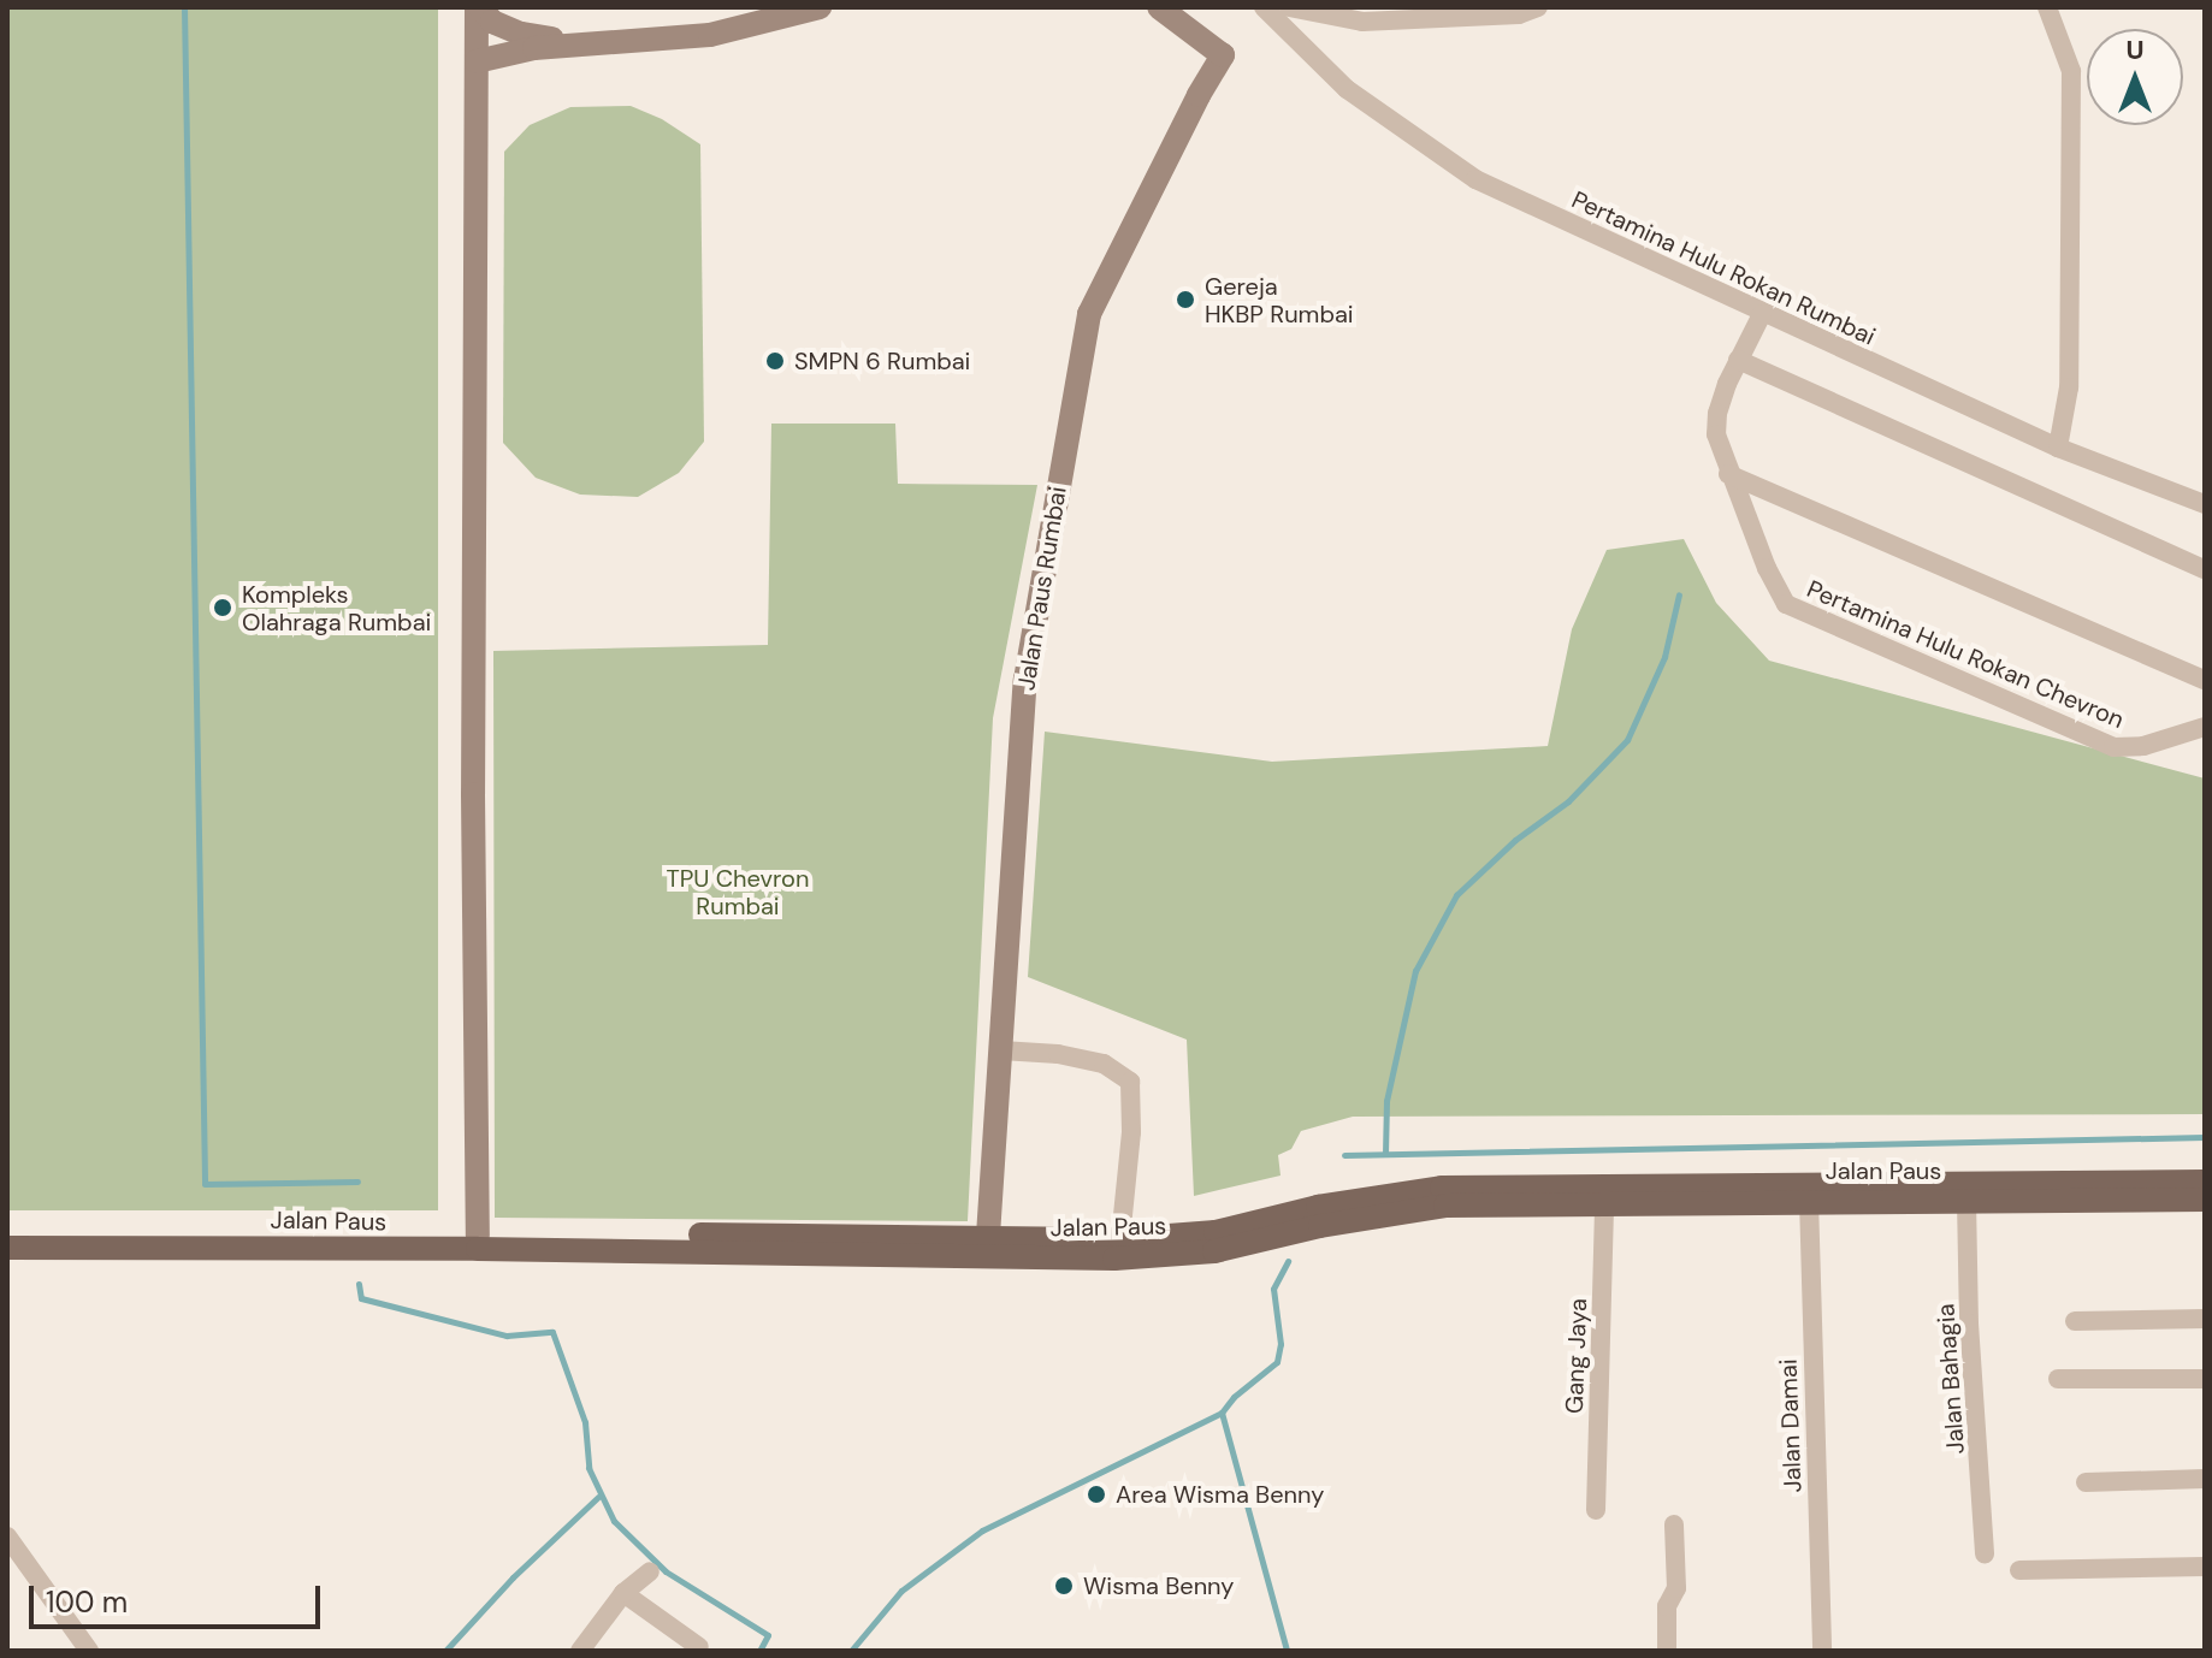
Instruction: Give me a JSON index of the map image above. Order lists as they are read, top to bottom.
{
  "streets": {
    "main road": ["Jalan Paus"],
    "street": [
      "Pertamina Hulu Rokan Rumbai",
      "Jalan Paus Rumbai",
      "Pertamina Hulu Rokan Chevron",
      "Gang Jaya",
      "Jalan Bahagia",
      "Jalan Damai"
    ]
  },
  "crossings": [
    ["Pertamina Hulu Rokan Rumbai", "Pertamina Hulu Rokan Chevron"],
    ["Jalan Paus Rumbai", "Jalan Paus"],
    ["Jalan Paus", "Gang Jaya"],
    ["Jalan Paus", "Jalan Bahagia"],
    ["Jalan Paus", "Jalan Damai"]
  ],
  "parks": ["TPU Chevron Rumbai"],
  "places": [
    "Gereja HKBP Rumbai",
    "SMPN 6 Rumbai",
    "Kompleks Olahraga Rumbai",
    "Area Wisma Benny",
    "Wisma Benny"
  ],
  "scale_bar": "100 m",
  "north": "top"
}
